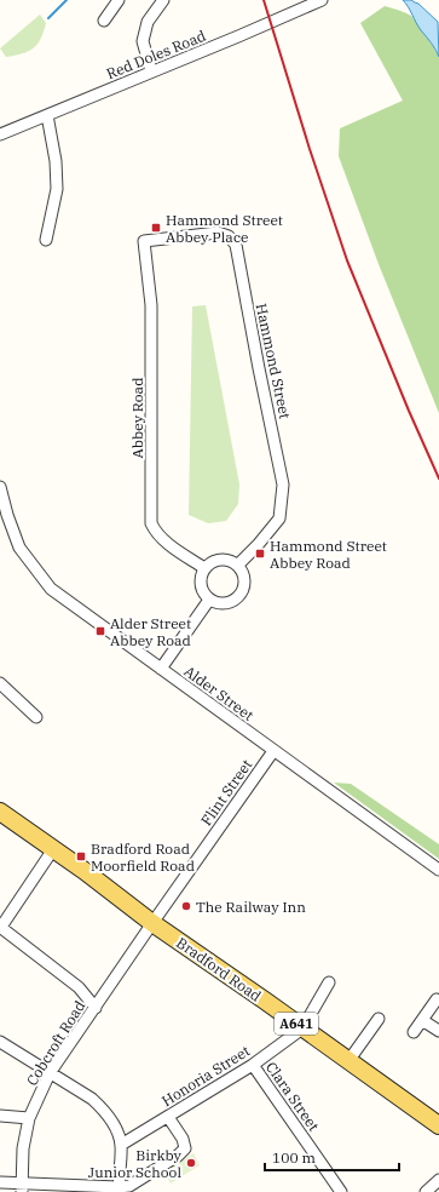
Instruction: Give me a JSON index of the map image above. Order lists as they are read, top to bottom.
{
  "streets": {
    "main road": ["Bradford Road", "A641"],
    "street": [
      "Red Doles Road",
      "Hammond Street",
      "Abbey Road",
      "Alder Street",
      "Flint Street",
      "Cobcroft Road",
      "Honoria Street",
      "Clara Street"
    ]
  },
  "crossings": [
    ["Hammond Street", "Abbey Road"],
    ["Alder Street", "Flint Street"],
    ["Flint Street", "Bradford Road"],
    ["Flint Street", "Cobcroft Road"],
    ["Bradford Road", "Cobcroft Road"],
    ["Bradford Road", "Honoria Street"],
    ["Honoria Street", "Clara Street"]
  ],
  "places": {
    "transit": [
      "Hammond Street Abbey Place",
      "Hammond Street Abbey Road",
      "Alder Street Abbey Road",
      "Bradford Road Moorfield Road"
    ],
    "other": ["The Railway Inn", "Birkby Junior School"]
  },
  "scale_bar": "100 m"
}
